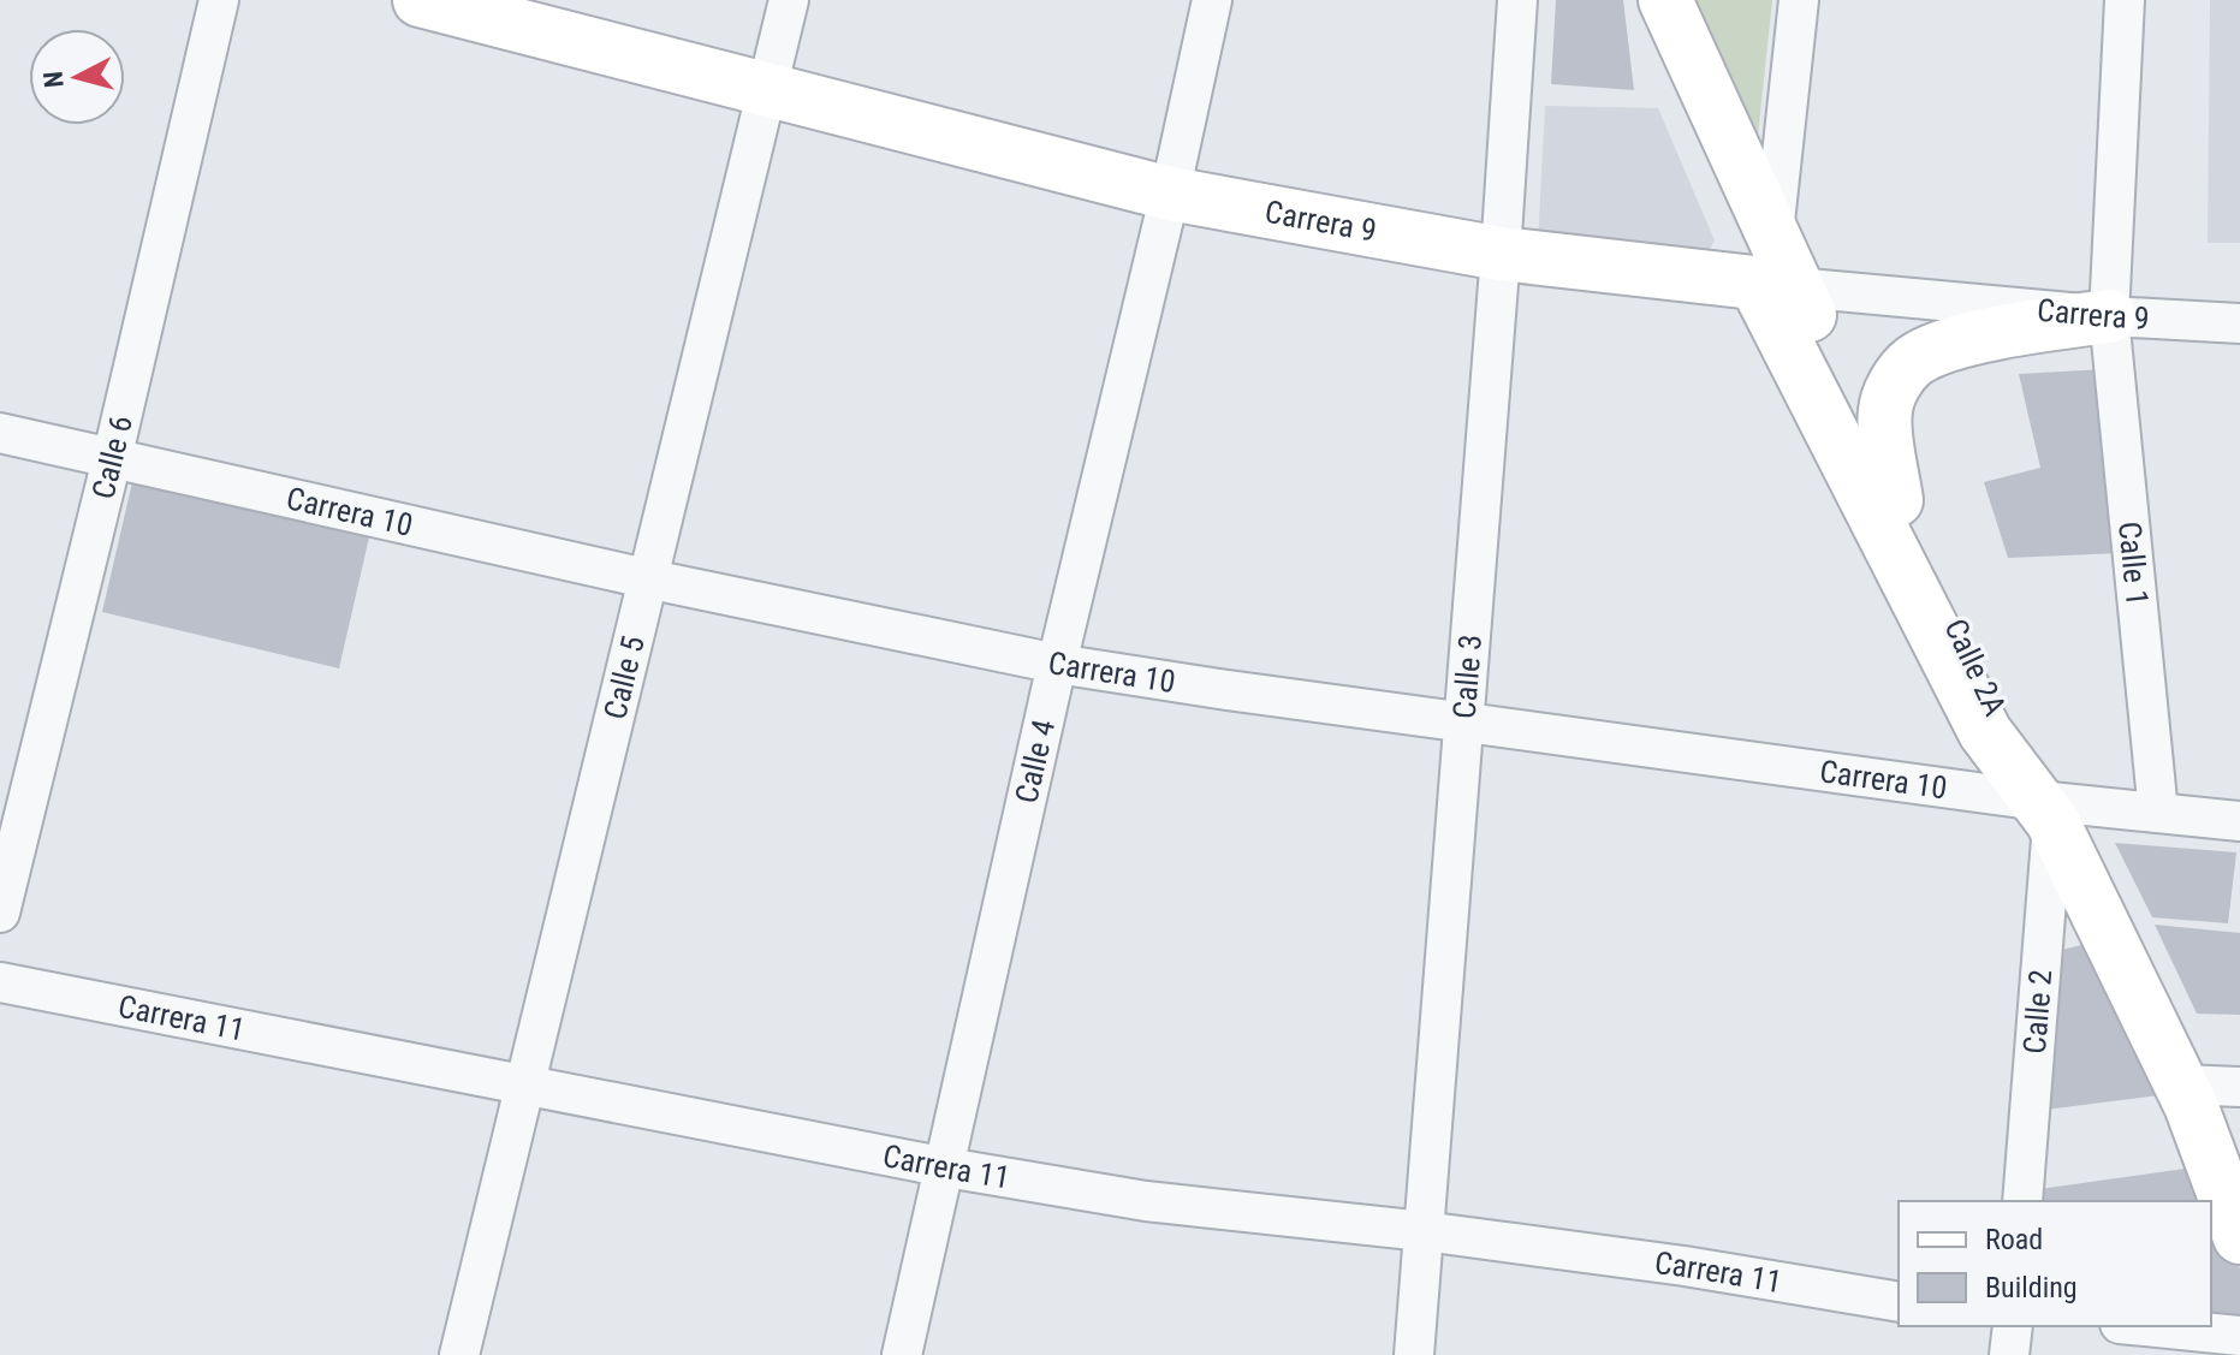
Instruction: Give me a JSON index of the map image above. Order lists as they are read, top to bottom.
{
  "streets": {
    "main road": ["Carrera 9", "Calle 2A"],
    "street": [
      "Calle 6",
      "Carrera 10",
      "Calle 1",
      "Calle 5",
      "Calle 3",
      "Calle 4",
      "Calle 2",
      "Carrera 11"
    ]
  },
  "crossings": [
    ["Carrera 9", "Calle 1"],
    ["Carrera 9", "Calle 2A"],
    ["Carrera 9", "Calle 5"],
    ["Carrera 9", "Calle 3"],
    ["Carrera 9", "Calle 4"],
    ["Calle 6", "Carrera 10"],
    ["Carrera 10", "Calle 1"],
    ["Carrera 10", "Calle 2A"],
    ["Carrera 10", "Calle 5"],
    ["Carrera 10", "Calle 3"],
    ["Carrera 10", "Calle 4"],
    ["Carrera 10", "Calle 2"],
    ["Calle 2A", "Calle 2"],
    ["Calle 5", "Carrera 11"],
    ["Calle 3", "Carrera 11"],
    ["Calle 4", "Carrera 11"]
  ],
  "legend": ["Road", "Building"],
  "north": "left"
}
